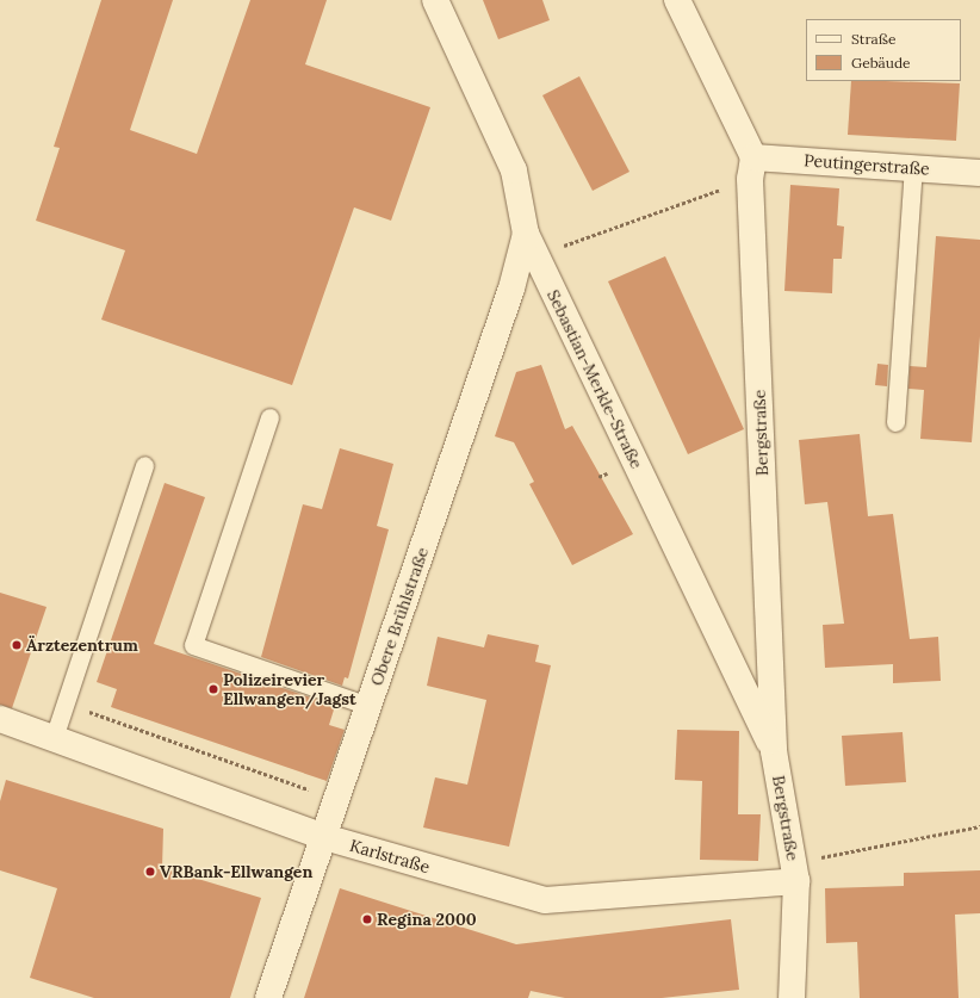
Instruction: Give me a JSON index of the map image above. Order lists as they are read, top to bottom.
{
  "streets": {
    "street": [
      "Peutingerstraße",
      "Sebastian-Merkle-Straße",
      "Bergstraße",
      "Obere Brühlstraße",
      "Karlstraße"
    ]
  },
  "crossings": [
    ["Peutingerstraße", "Bergstraße"],
    ["Sebastian-Merkle-Straße", "Bergstraße"],
    ["Sebastian-Merkle-Straße", "Obere Brühlstraße"],
    ["Bergstraße", "Karlstraße"],
    ["Obere Brühlstraße", "Karlstraße"]
  ],
  "places": [
    "Ärztezentrum",
    "Polizeirevier Ellwangen/Jagst",
    "VRBank-Ellwangen",
    "Regina 2000"
  ],
  "legend": ["Straße", "Gebäude"]
}
